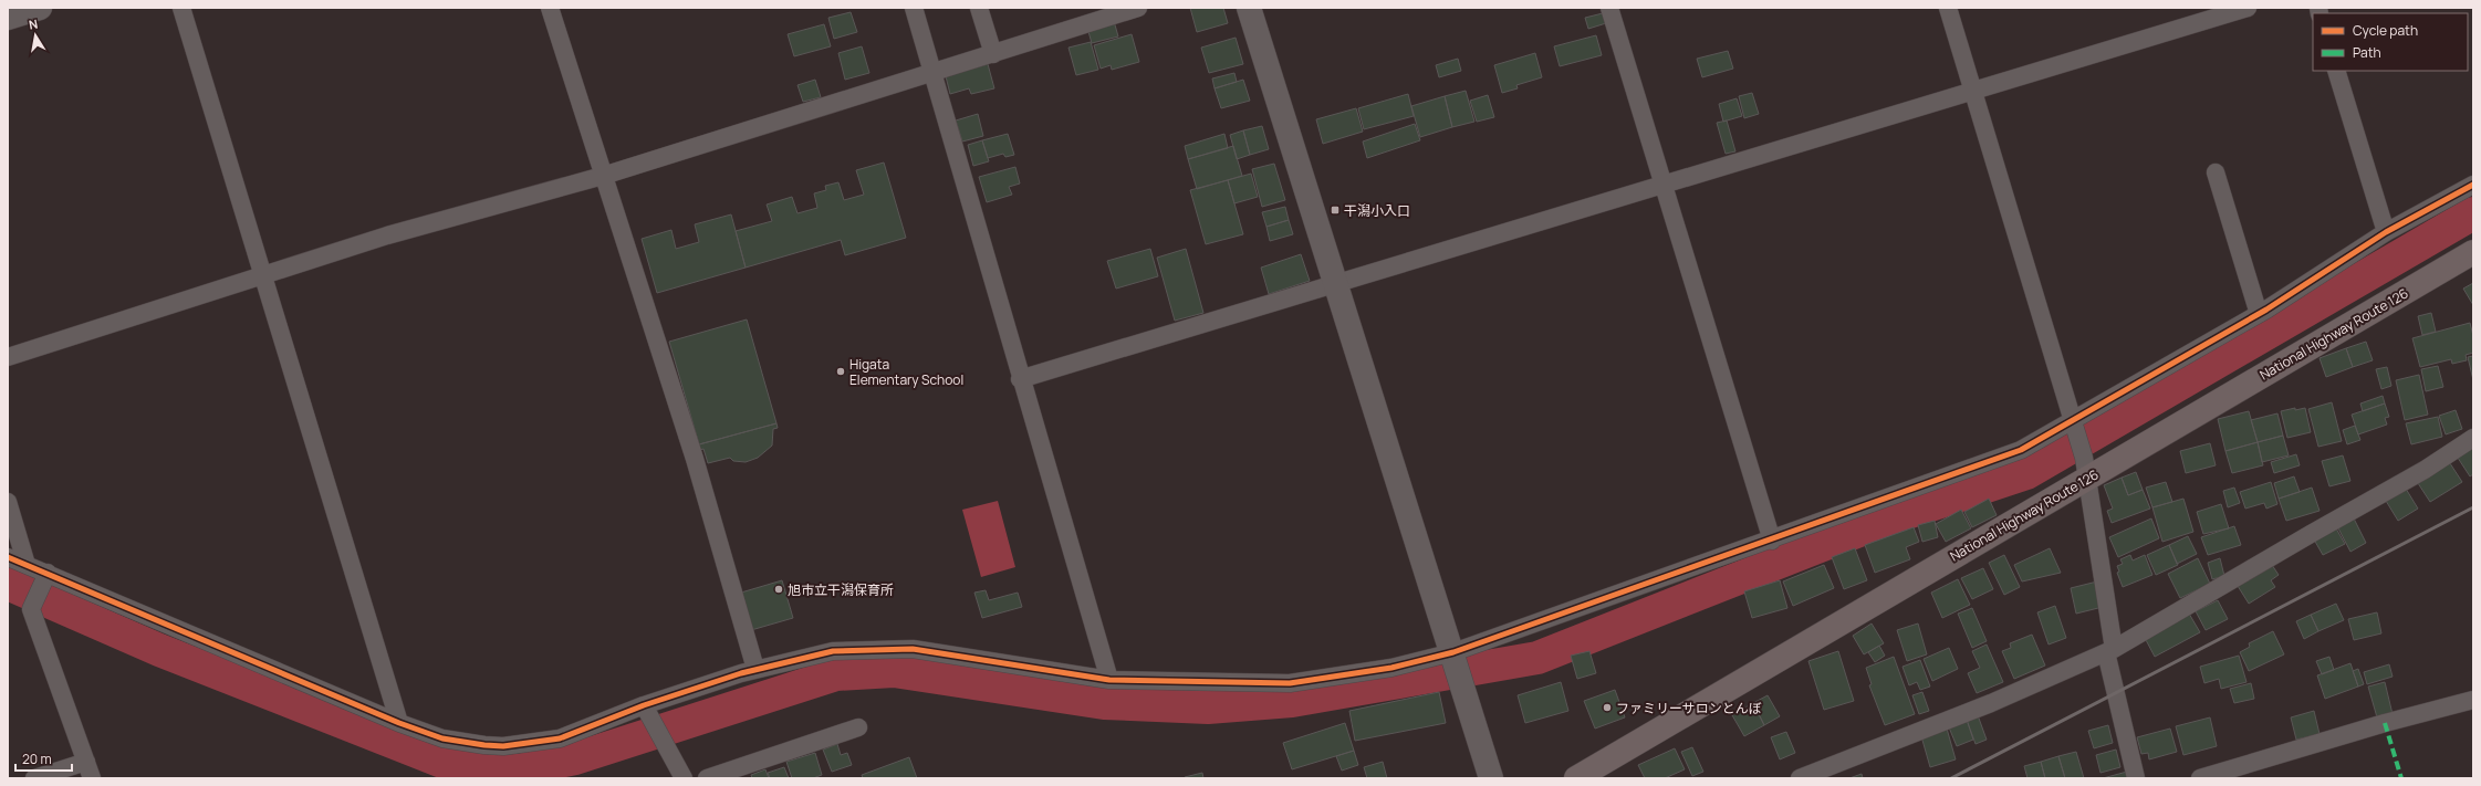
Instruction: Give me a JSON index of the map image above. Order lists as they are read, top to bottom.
{
  "streets": {
    "highway": ["National Highway Route 126"]
  },
  "places": {
    "transit": ["干潟小入口"],
    "other": ["Higata Elementary School", "旭市立干潟保育所", "ファミリーサロンとんぼ"]
  },
  "legend": ["Cycle path", "Path"],
  "scale_bar": "20 m",
  "north": "top"
}
